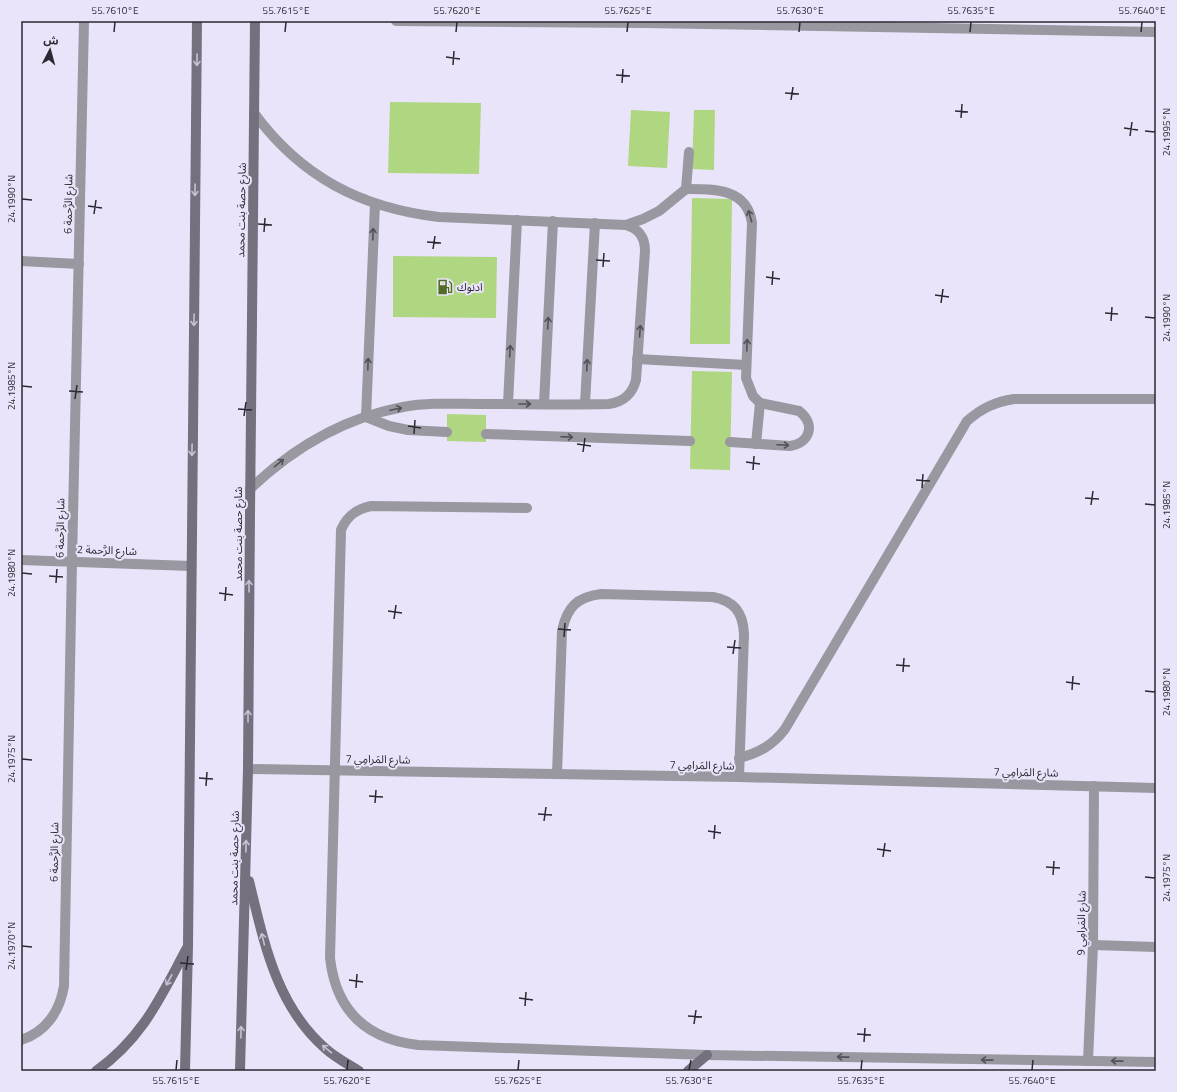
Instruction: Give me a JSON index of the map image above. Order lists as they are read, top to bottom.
{
  "streets": {
    "main road": ["شارع حصة بنت محمد"],
    "street": [
      "شارع الرَّحمة 6",
      "شارع الرَّحمة 2",
      "شارع المَرامِي 7",
      "شارع المَرامِي 9"
    ]
  },
  "crossings": [
    ["شارع الرَّحمة 6", "شارع الرَّحمة 2"],
    ["شارع حصة بنت محمد", "شارع المَرامِي 7"],
    ["شارع المَرامِي 7", "شارع المَرامِي 9"]
  ],
  "places": {
    "fuel station": ["ادنوك"]
  },
  "north": "top",
  "coordinates": [
    "55.7610°E",
    "55.7615°E",
    "55.7620°E",
    "55.7625°E",
    "55.7630°E",
    "55.7635°E",
    "55.7640°E",
    "24.1995°N",
    "24.1990°N",
    "24.1985°N",
    "24.1980°N",
    "24.1975°N",
    "24.1970°N"
  ]
}
